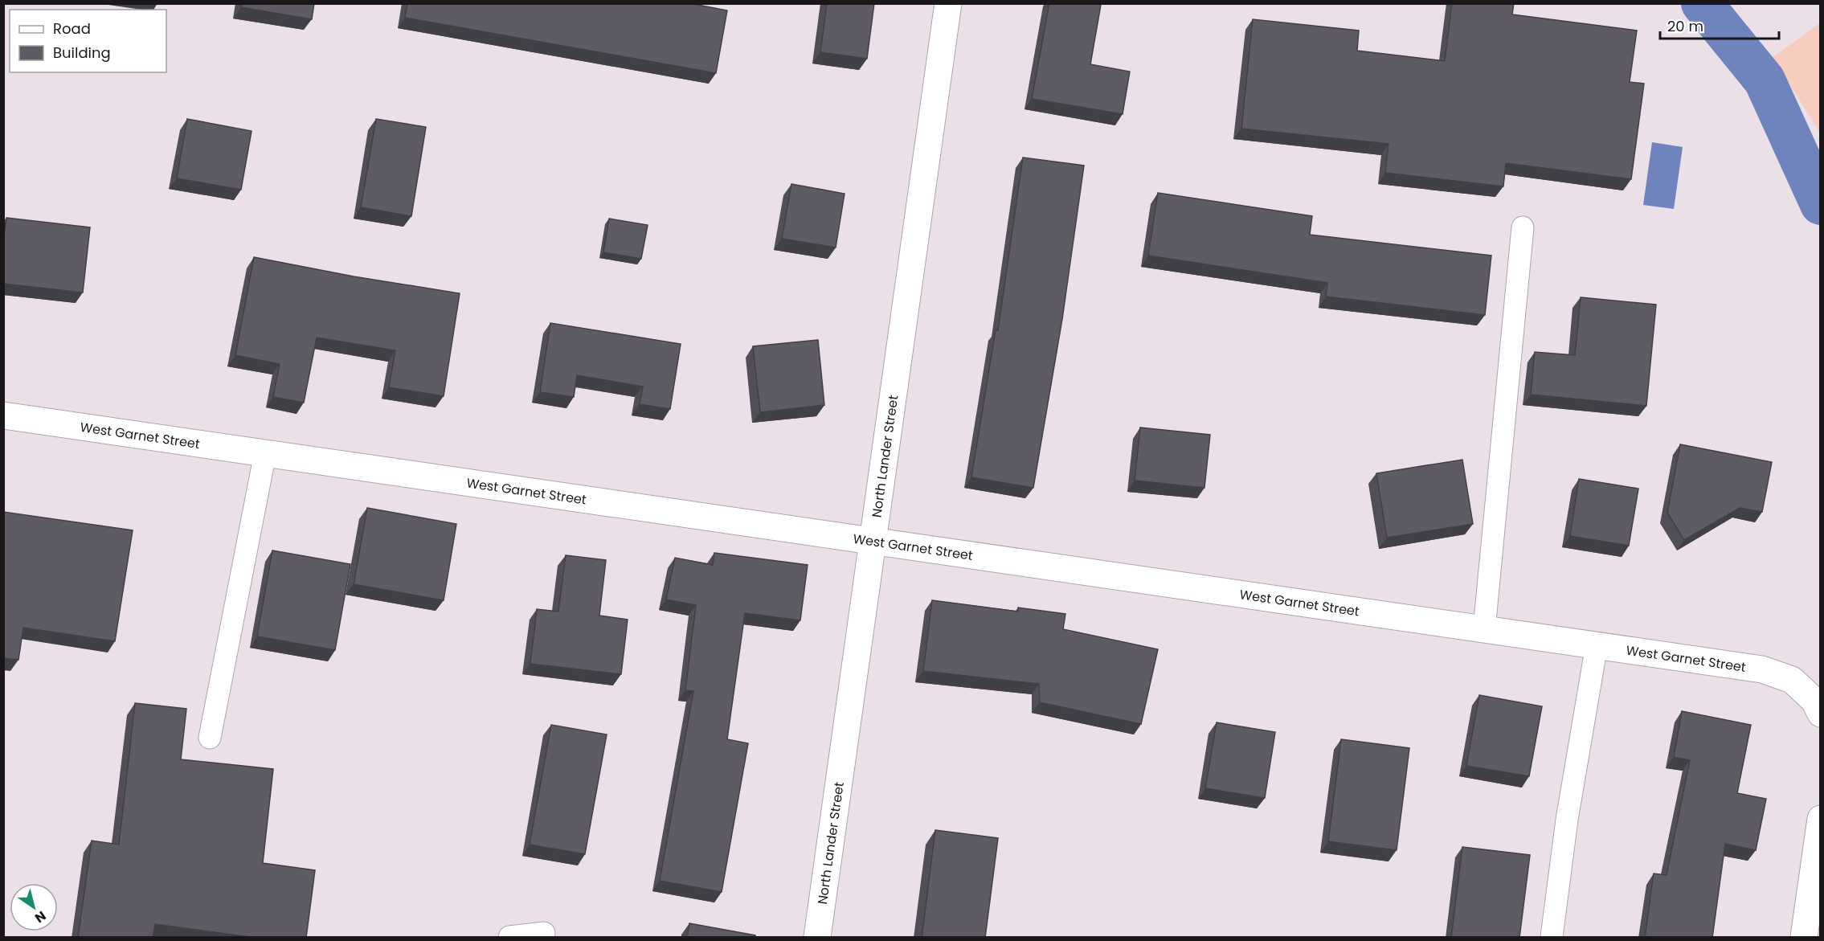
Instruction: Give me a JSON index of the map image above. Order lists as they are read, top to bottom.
{
  "streets": {
    "street": ["West Garnet Street", "North Lander Street"]
  },
  "crossings": [
    ["West Garnet Street", "North Lander Street"]
  ],
  "legend": ["Road", "Building"],
  "scale_bar": "20 m",
  "north": "bottom right"
}
